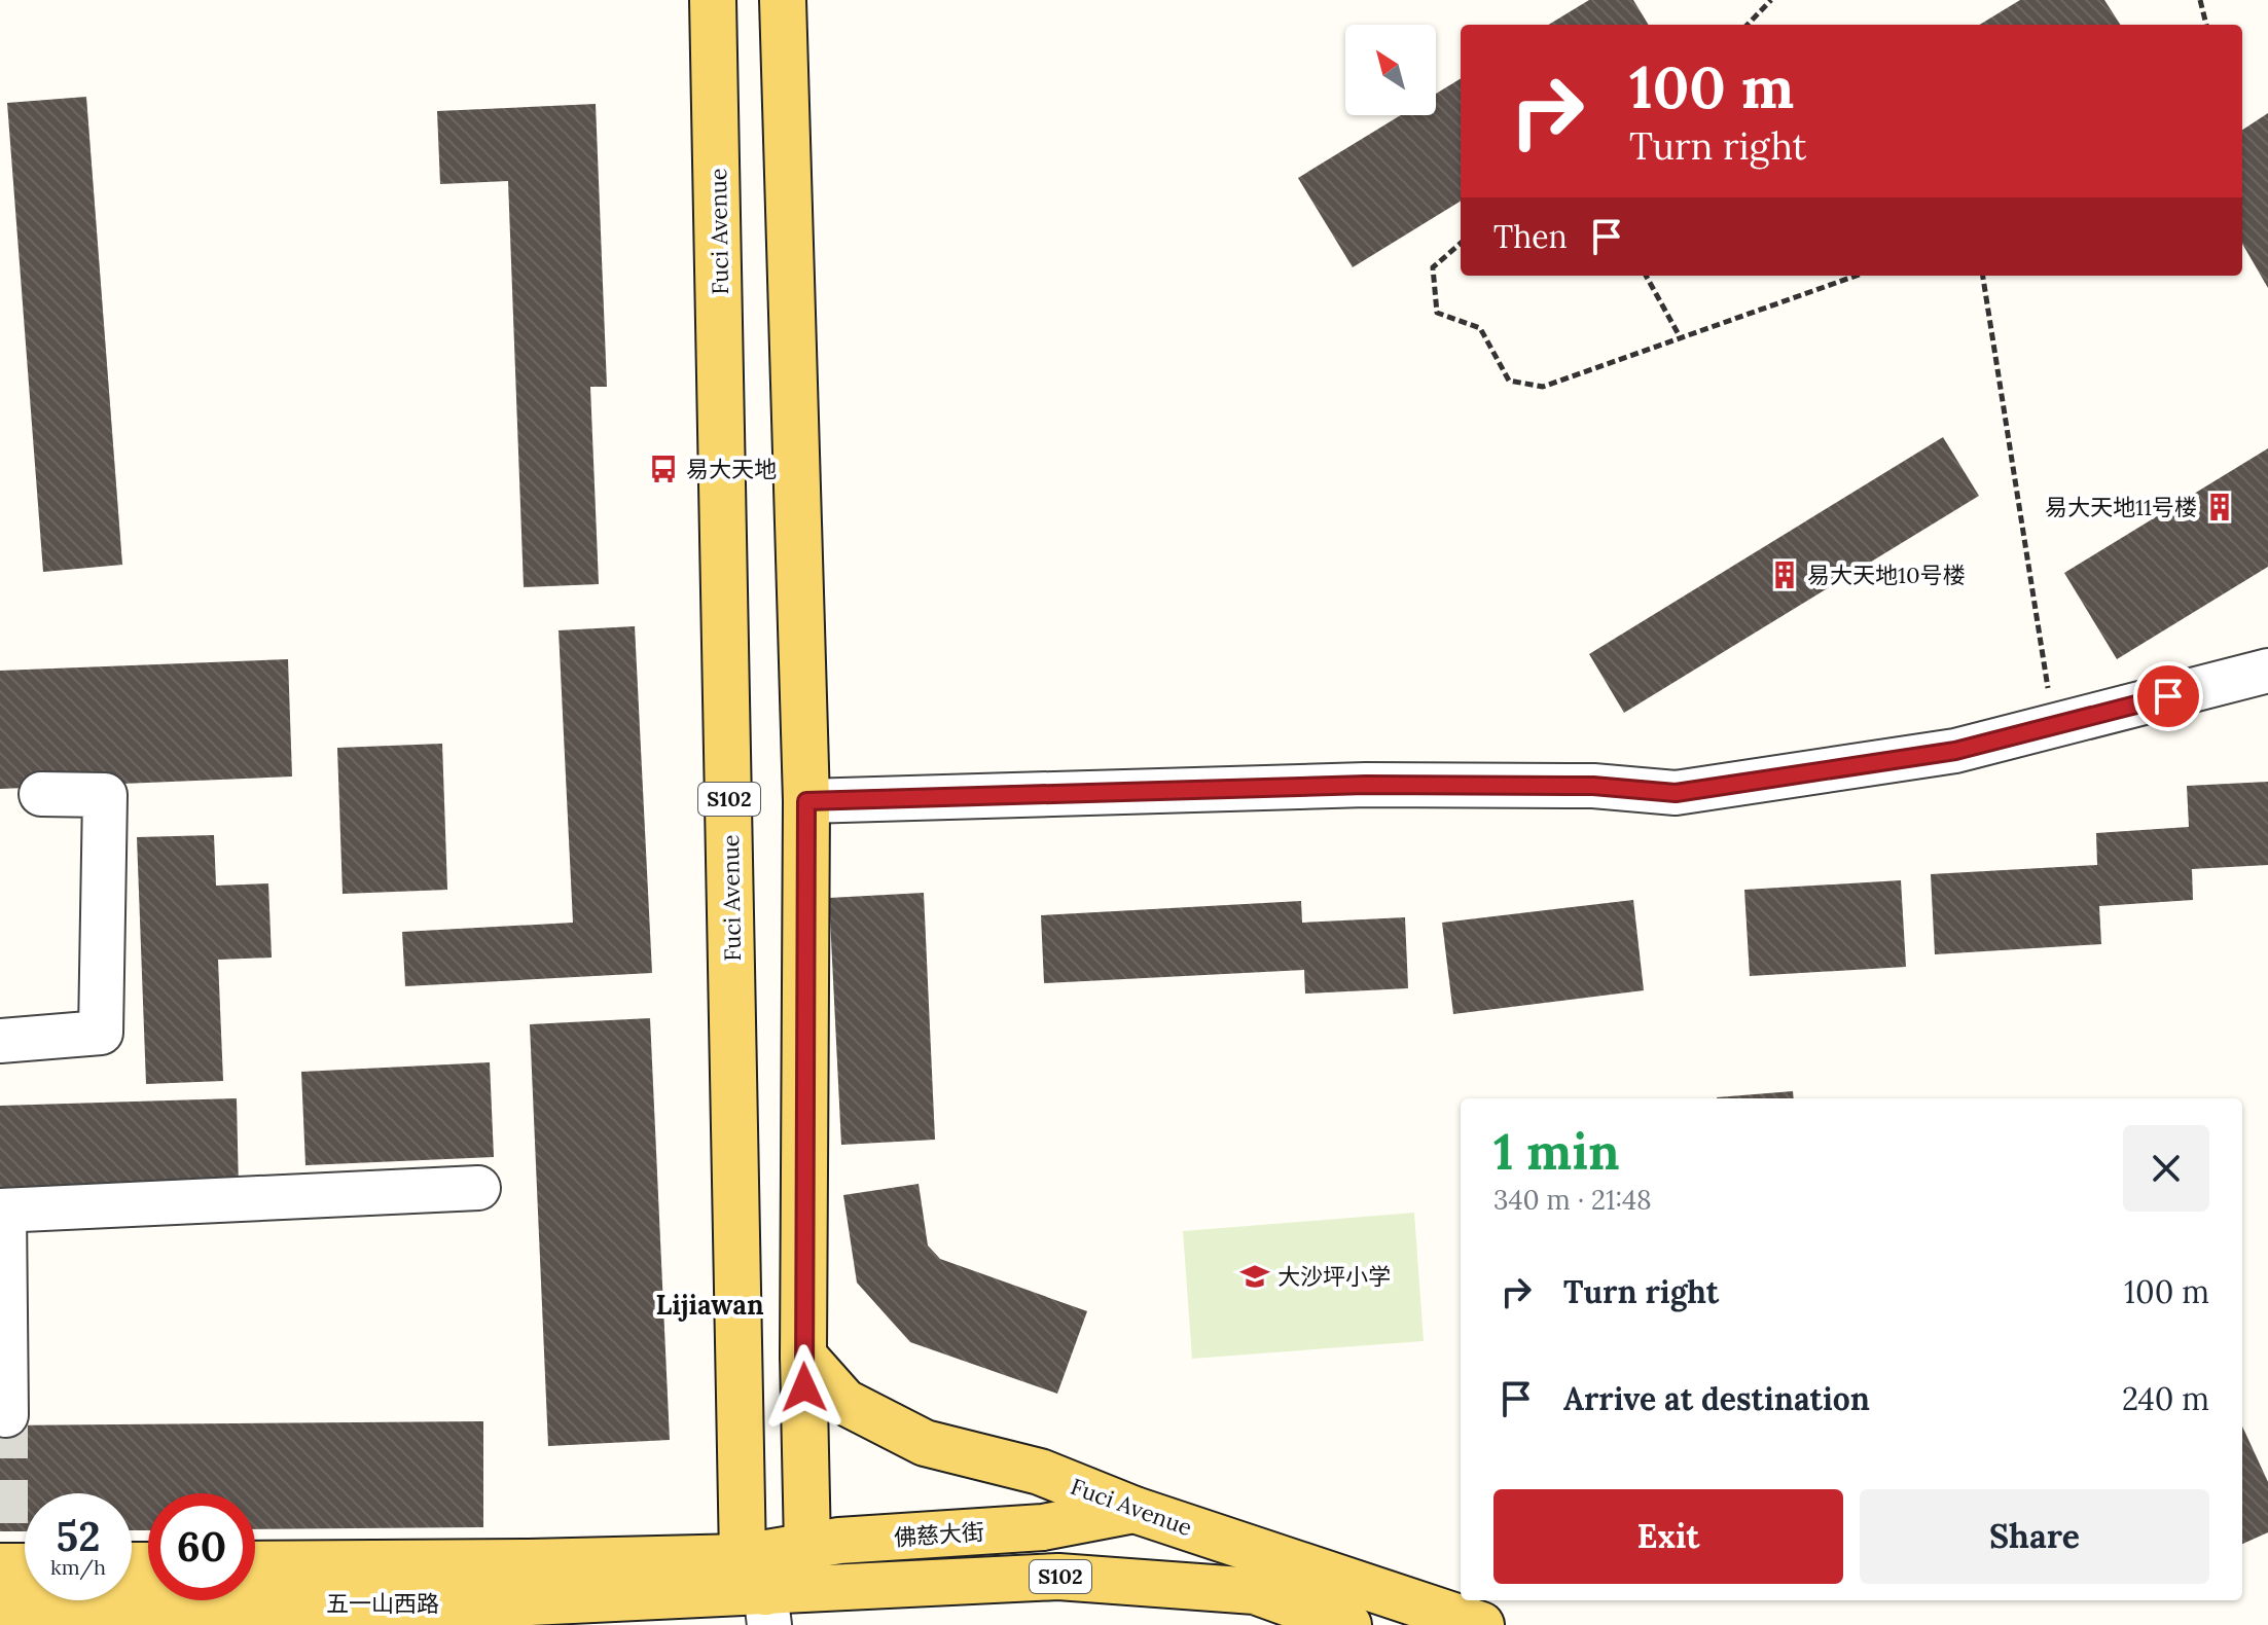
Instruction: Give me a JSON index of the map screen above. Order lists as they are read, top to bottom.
{
  "streets": {
    "main road": [
      "Fuci Avenue",
      "S102",
      "佛慈大街",
      "五一山西路"
    ]
  },
  "crossings": [
    ["Fuci Avenue", "S102"],
    ["Fuci Avenue", "佛慈大街"],
    ["Fuci Avenue", "五一山西路"],
    ["S102", "五一山西路"]
  ],
  "districts": ["Lijiawan"],
  "places": {
    "bus stop": ["易大天地"],
    "building": ["易大天地11号楼", "易大天地10号楼"],
    "school or university": ["大沙坪小学"]
  },
  "north": "top left",
  "page": {
    "turn": ["100 m", "Turn right"],
    "then": "Then",
    "heading": ["1 min", "340 m · 21:48"],
    "list": [
      {
        "name": "Turn right",
        "value": "100 m"
      },
      {
        "name": "Arrive at destination",
        "value": "240 m"
      }
    ],
    "buttons": ["Exit", "Share"],
    "speed": "52 km/h",
    "limit": "60"
  }
}
